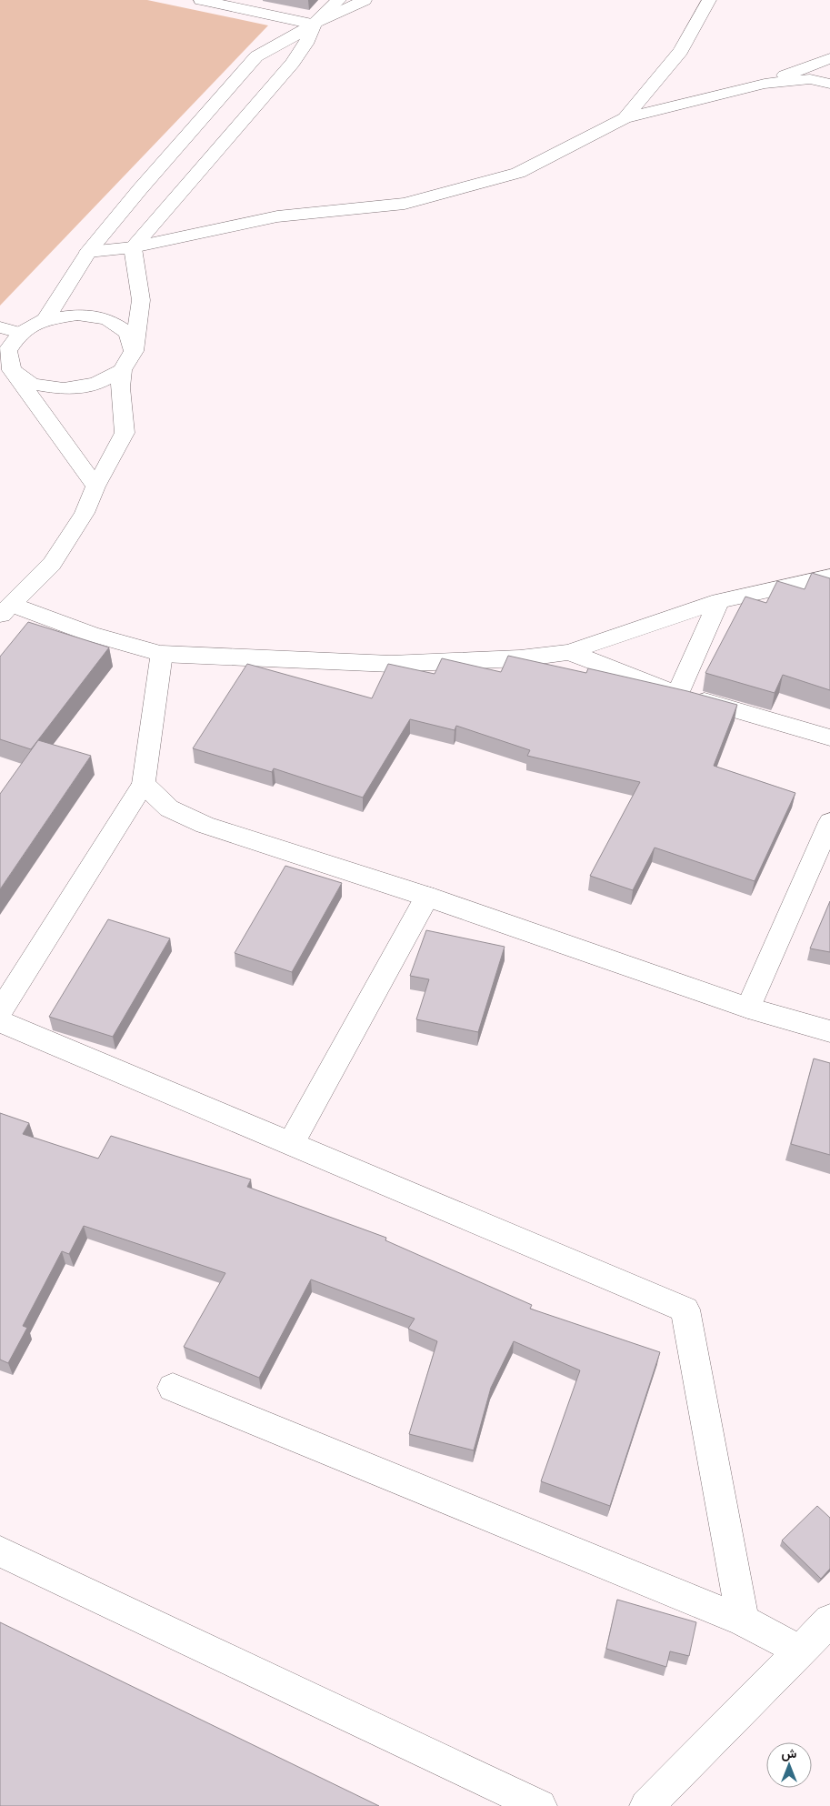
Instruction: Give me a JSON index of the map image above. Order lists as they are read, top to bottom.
{
  "north": "top"
}
